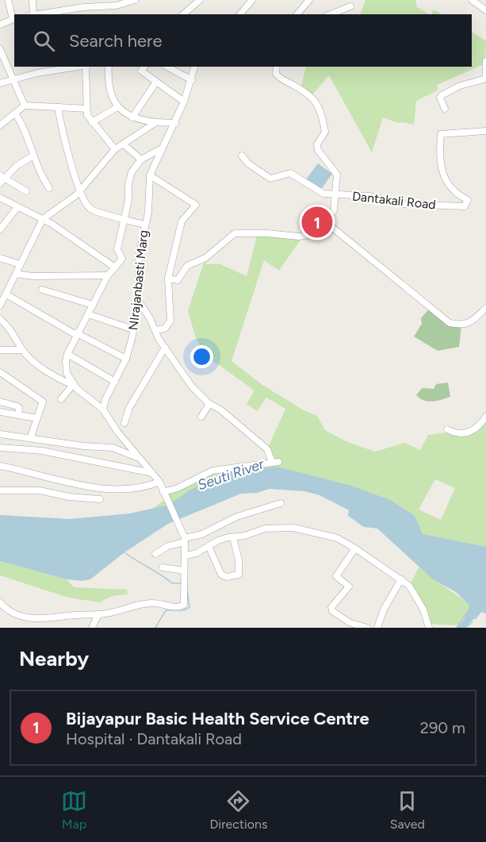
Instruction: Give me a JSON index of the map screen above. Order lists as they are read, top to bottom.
{
  "streets": {
    "street": ["Dantakali Road", "NIrajanbasti Marg"]
  },
  "water": ["Seuti River"],
  "page": {
    "search": "Search here",
    "pins": "1",
    "heading": "Nearby",
    "list": [
      {
        "mark": "1",
        "name": "Bijayapur Basic Health Service Centre",
        "note": "Hospital · Dantakali Road",
        "value": "290 m"
      }
    ],
    "nav": ["Map", "Directions", "Saved"]
  }
}
